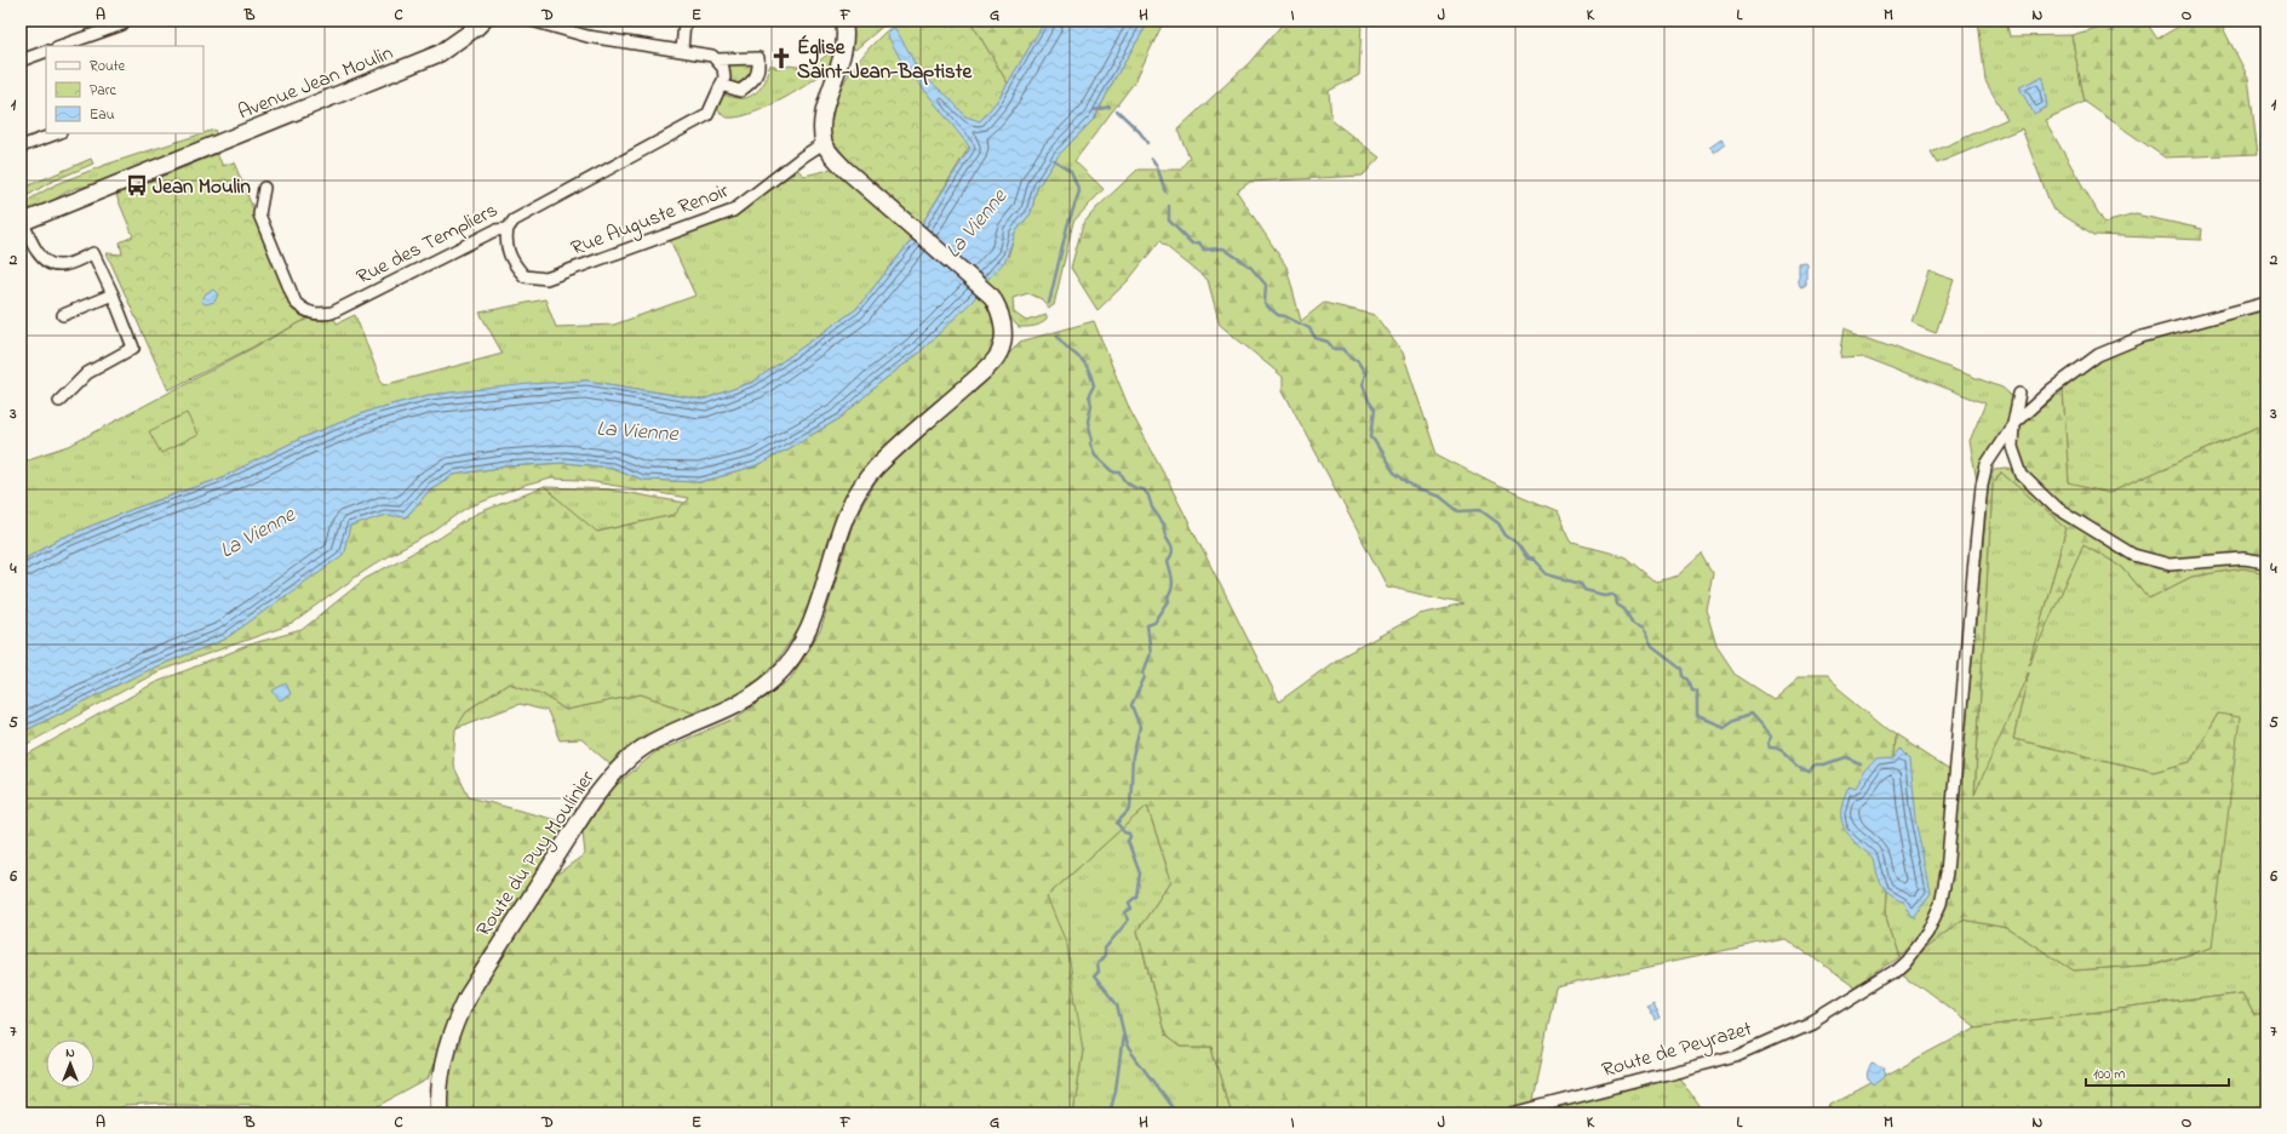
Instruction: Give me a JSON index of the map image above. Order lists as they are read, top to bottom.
{
  "streets": {
    "main road": ["Avenue Jean Moulin", "Route du Puy Moulinier"],
    "street": ["Rue Auguste Renoir", "Rue des Templiers", "Route de Peyrazet"]
  },
  "crossings": [
    ["Rue Auguste Renoir", "Rue des Templiers"],
    ["Rue Auguste Renoir", "Route du Puy Moulinier"]
  ],
  "water": ["La Vienne"],
  "places": {
    "church": ["Église Saint-Jean-Baptiste"],
    "bus stop": ["Jean Moulin"]
  },
  "legend": ["Route", "Parc", "Eau"],
  "scale_bar": "100 m",
  "north": "top",
  "grid": {
    "columns": [
      "A",
      "B",
      "C",
      "D",
      "E",
      "F",
      "G",
      "H",
      "I",
      "J",
      "K",
      "L",
      "M",
      "N",
      "O"
    ],
    "rows": [
      "1",
      "2",
      "3",
      "4",
      "5",
      "6",
      "7"
    ]
  }
}
